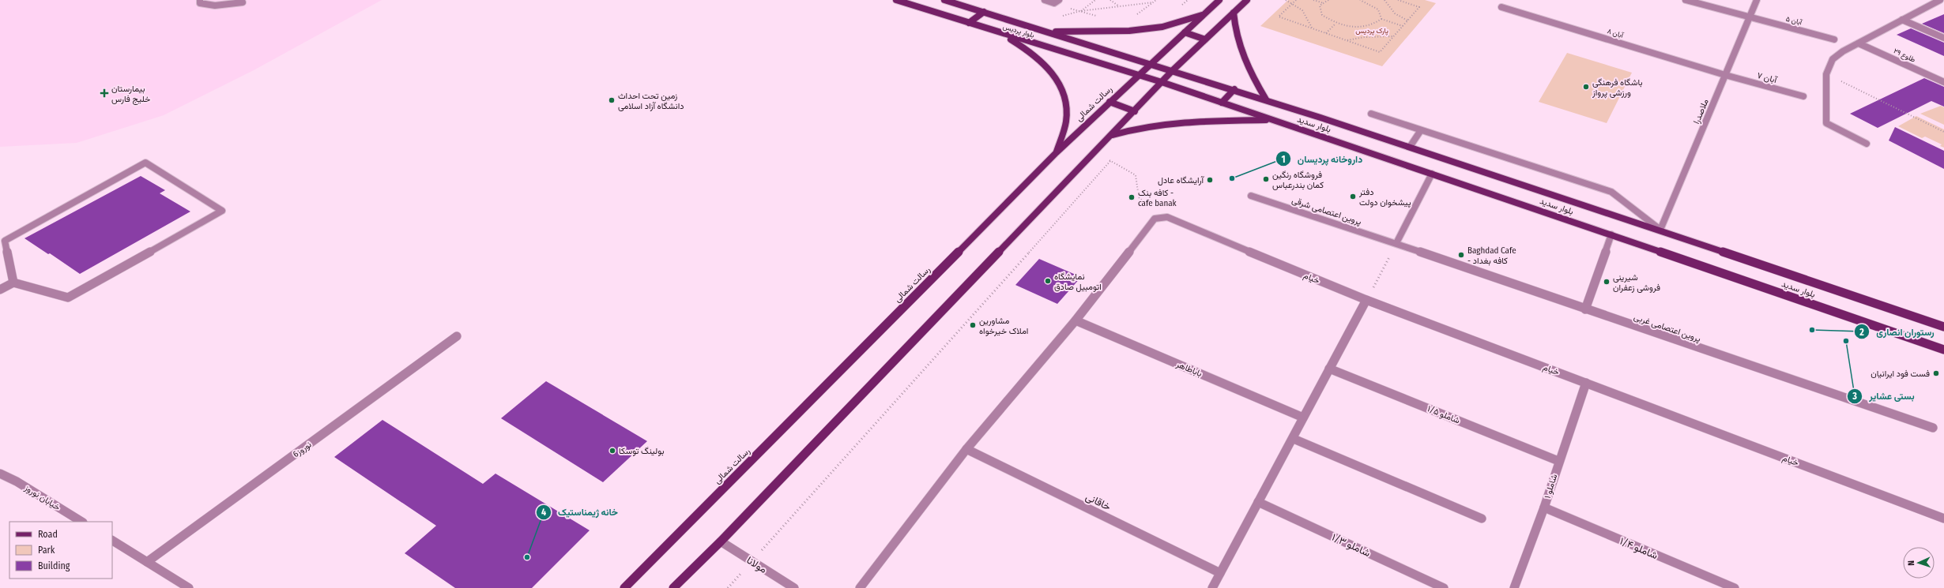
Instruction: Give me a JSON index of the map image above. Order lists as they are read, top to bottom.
{
  "streets": {
    "main road": ["بلوار پردیس", "رسالت شمالی", "بلوار سدید"],
    "street": [
      "آبان ۵",
      "آبان ۸",
      "طلوع ۲۹",
      "آبان ۷",
      "ملاصدرا",
      "پروین اعتصامی شرقی",
      "خیام",
      "پروین اعتصامی غربی",
      "باباطاهر",
      "شاملو ۱/۵",
      "نوروز6",
      "شاملو ۱",
      "خیابان نوروز",
      "خاقانی",
      "شاملو ۱/۳",
      "شاملو ۱/۴",
      "مولانا"
    ]
  },
  "crossings": [
    ["آبان ۵", "ملاصدرا"],
    ["بلوار پردیس", "رسالت شمالی"],
    ["بلوار پردیس", "بلوار سدید"],
    ["آبان ۸", "آبان ۷"],
    ["آبان ۸", "ملاصدرا"],
    ["آبان ۷", "ملاصدرا"],
    ["ملاصدرا", "بلوار سدید"],
    ["پروین اعتصامی شرقی", "پروین اعتصامی غربی"],
    ["خیام", "شاملو ۱"],
    ["شاملو ۱/۵", "شاملو ۱"],
    ["شاملو ۱", "شاملو ۱/۴"]
  ],
  "parks": ["پارک پردیس"],
  "places": {
    "other": [
      "باشگاه فرهنگی ورزشی پرواز",
      "زمین تحت احداث دانشگاه آزاد اسلامی",
      "داروخانه پردیسان",
      "فروشگاه رنگین کمان بندرعباس",
      "آرایشگاه عادل",
      "دفتر پیشخوان دولت",
      "کافه بنک - cafe banak",
      "Baghdad Cafe - کافه بغداد",
      "نمایشگاه اتومبیل صادق",
      "شیرینی فروشی زعفران",
      "مشاورین املاک خیرخواه",
      "رستوران انصاری",
      "بستی عشایر",
      "فست فود ایرانیان",
      "بولینگ توسکا",
      "خانه ژیمناستیک"
    ],
    "health": ["بیمارستان خلیج فارس"]
  },
  "legend": ["Road", "Park", "Building"],
  "north": "left"
}
